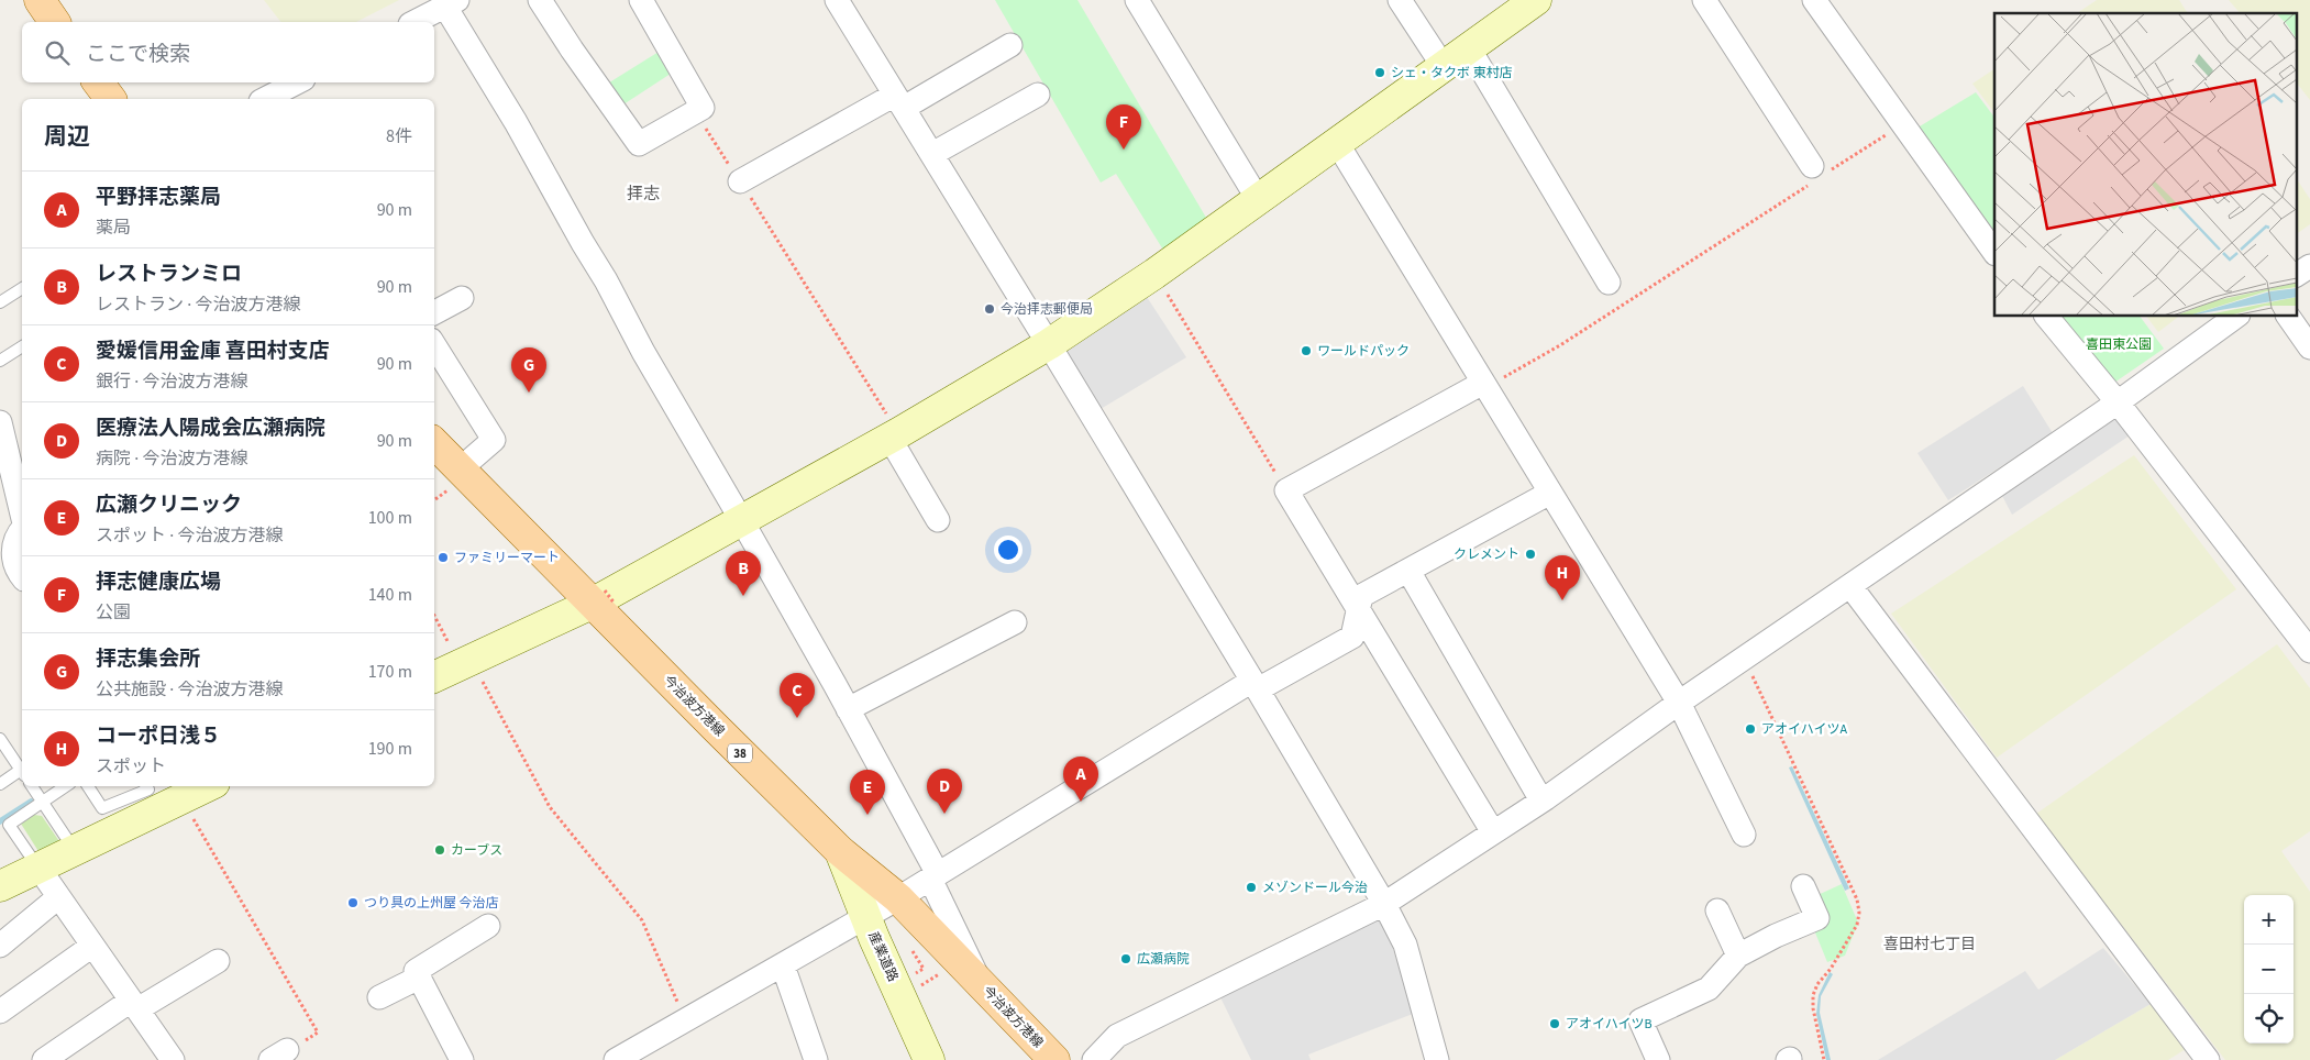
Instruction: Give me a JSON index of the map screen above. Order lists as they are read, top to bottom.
{
  "streets": {
    "main road": ["今治波方港線", "38"],
    "street": ["産業道路"]
  },
  "crossings": [
    ["今治波方港線", "産業道路"]
  ],
  "districts": ["拝志", "喜田村七丁目"],
  "parks": ["喜田東公園"],
  "places": [
    "シェ・タクボ 東村店",
    "今治拝志郵便局",
    "ワールドパック",
    "クレメント",
    "ファミリーマート",
    "アオイハイツA",
    "カーブス",
    "メゾンドール今治",
    "つり具の上州屋 今治店",
    "広瀬病院",
    "アオイハイツB"
  ],
  "page": {
    "search": "ここで検索",
    "heading": ["周辺", "8件"],
    "pins": [
      "F",
      "G",
      "B",
      "H",
      "C",
      "A",
      "D",
      "E"
    ],
    "list": [
      {
        "mark": "A",
        "name": "平野拝志薬局",
        "note": "薬局",
        "value": "90 m"
      },
      {
        "mark": "B",
        "name": "レストランミロ",
        "note": "レストラン · 今治波方港線",
        "value": "90 m"
      },
      {
        "mark": "C",
        "name": "愛媛信用金庫 喜田村支店",
        "note": "銀行 · 今治波方港線",
        "value": "90 m"
      },
      {
        "mark": "D",
        "name": "医療法人陽成会広瀬病院",
        "note": "病院 · 今治波方港線",
        "value": "90 m"
      },
      {
        "mark": "E",
        "name": "広瀬クリニック",
        "note": "スポット · 今治波方港線",
        "value": "100 m"
      },
      {
        "mark": "F",
        "name": "拝志健康広場",
        "note": "公園",
        "value": "140 m"
      },
      {
        "mark": "G",
        "name": "拝志集会所",
        "note": "公共施設 · 今治波方港線",
        "value": "170 m"
      },
      {
        "mark": "H",
        "name": "コーポ日浅５",
        "note": "スポット",
        "value": "190 m"
      }
    ],
    "map_buttons": ["+", "−"]
  }
}
